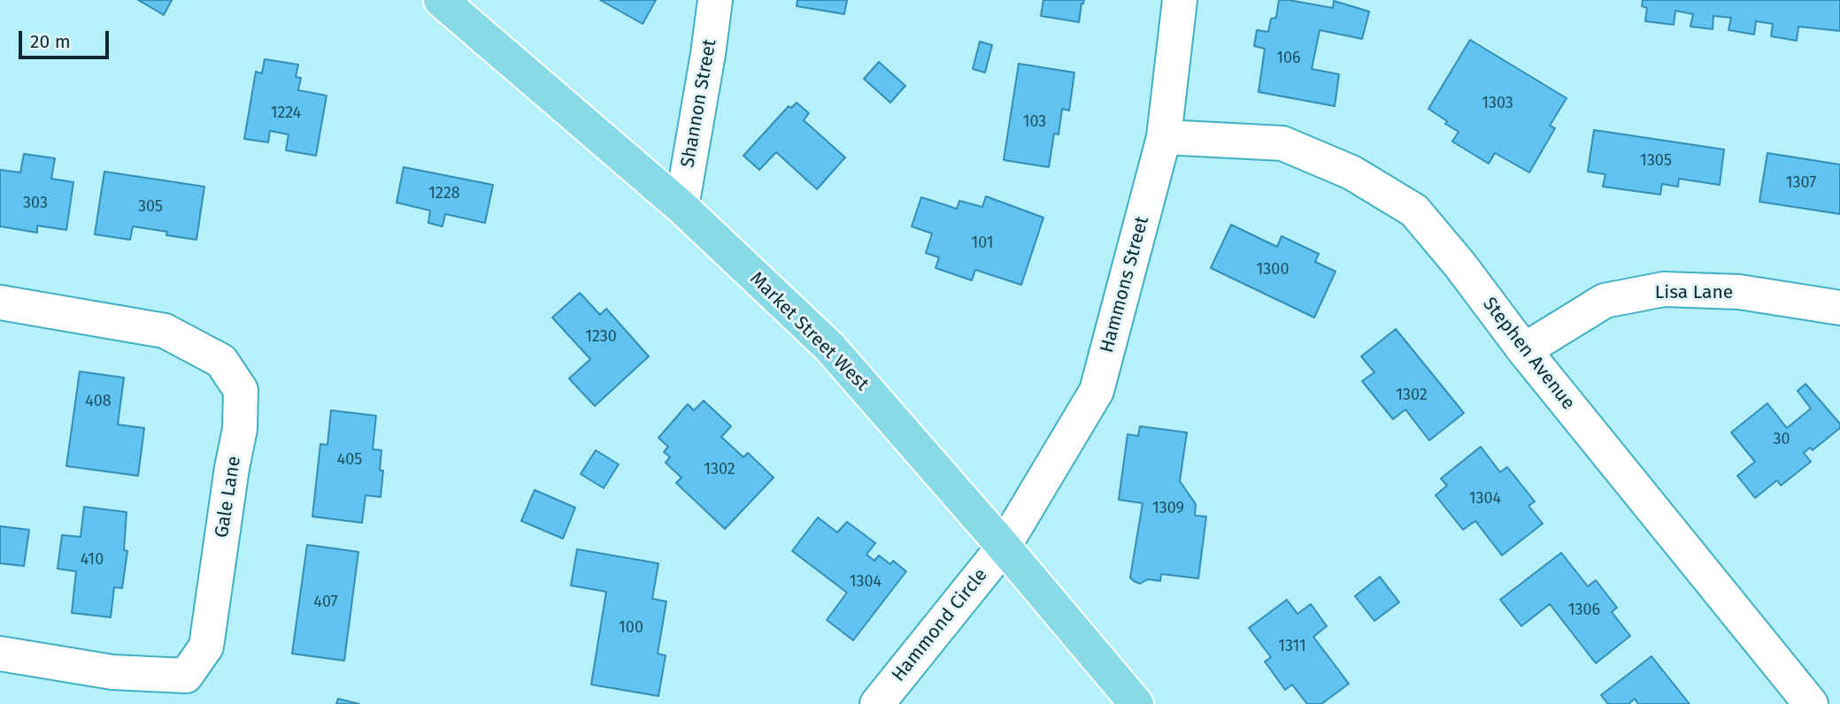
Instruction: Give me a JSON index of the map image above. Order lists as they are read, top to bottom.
{
  "streets": {
    "main road": ["Market Street West"],
    "street": [
      "Shannon Street",
      "Hammons Street",
      "Lisa Lane",
      "Stephen Avenue",
      "Gale Lane",
      "Hammond Circle"
    ]
  },
  "crossings": [
    ["Shannon Street", "Market Street West"],
    ["Hammons Street", "Market Street West"],
    ["Hammons Street", "Stephen Avenue"],
    ["Hammons Street", "Hammond Circle"],
    ["Lisa Lane", "Stephen Avenue"],
    ["Market Street West", "Hammond Circle"]
  ],
  "house_numbers": [
    "106",
    "1303",
    "1224",
    "103",
    "1305",
    "1307",
    "1228",
    "303",
    "305",
    "101",
    "1300",
    "1230",
    "1302",
    "408",
    "30",
    "405",
    "1302",
    "1304",
    "1309",
    "410",
    "1304",
    "407",
    "1306",
    "100",
    "1311"
  ],
  "scale_bar": "20 m"
}
